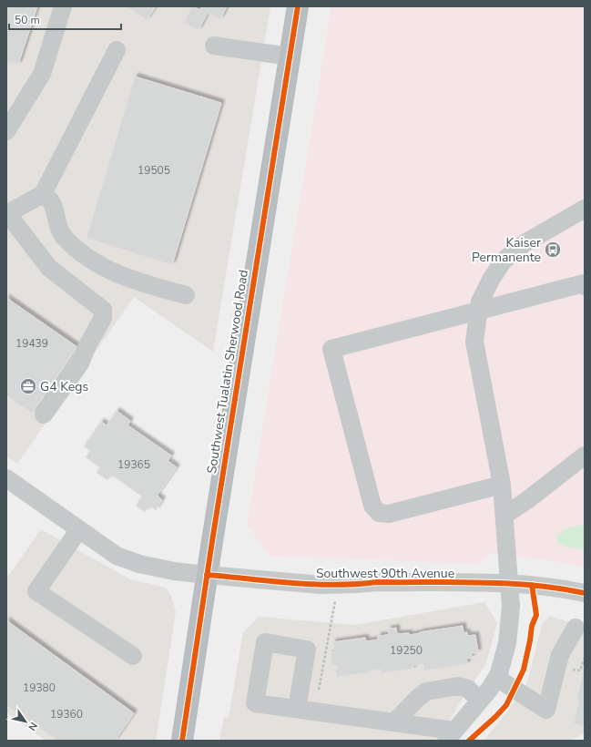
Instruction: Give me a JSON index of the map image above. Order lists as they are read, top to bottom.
{
  "streets": {
    "highway": ["Southwest Tualatin Sherwood Road"],
    "street": ["Southwest 90th Avenue"]
  },
  "crossings": [
    ["Southwest Tualatin Sherwood Road", "Southwest 90th Avenue"]
  ],
  "places": {
    "bus stop": ["Kaiser Permanente"],
    "office": ["G4 Kegs"]
  },
  "house_numbers": [
    "19505",
    "19439",
    "19365",
    "19250",
    "19380",
    "19360"
  ],
  "scale_bar": "50 m",
  "north": "bottom right"
}
